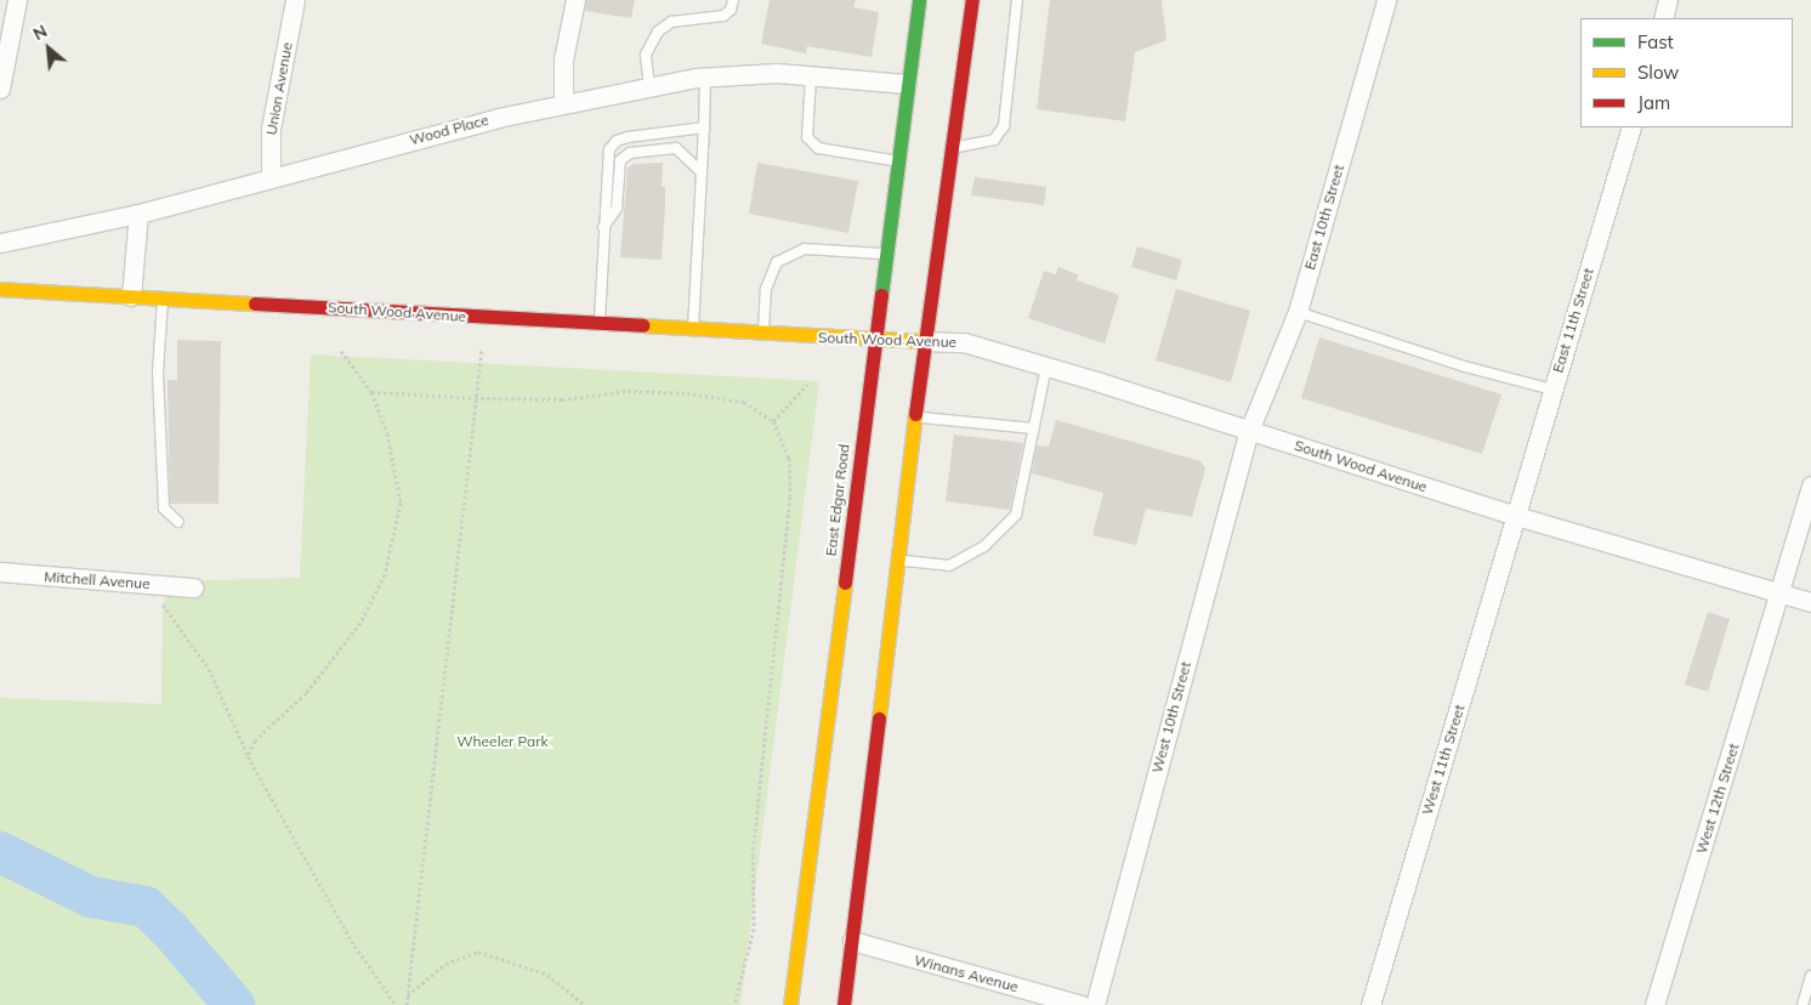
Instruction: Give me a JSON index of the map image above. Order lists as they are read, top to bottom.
{
  "streets": {
    "main road": ["South Wood Avenue", "East Edgar Road"],
    "street": [
      "Union Avenue",
      "Wood Place",
      "East 10th Street",
      "East 11th Street",
      "Mitchell Avenue",
      "West 10th Street",
      "West 11th Street",
      "West 12th Street",
      "Winans Avenue"
    ]
  },
  "crossings": [
    ["Union Avenue", "Wood Place"],
    ["Wood Place", "East Edgar Road"],
    ["East 10th Street", "South Wood Avenue"],
    ["East 10th Street", "West 10th Street"],
    ["South Wood Avenue", "East 11th Street"],
    ["South Wood Avenue", "East Edgar Road"],
    ["South Wood Avenue", "West 10th Street"],
    ["South Wood Avenue", "West 11th Street"],
    ["South Wood Avenue", "West 12th Street"],
    ["East 11th Street", "West 11th Street"]
  ],
  "parks": ["Wheeler Park"],
  "legend": ["Fast", "Slow", "Jam"],
  "north": "top left"
}
